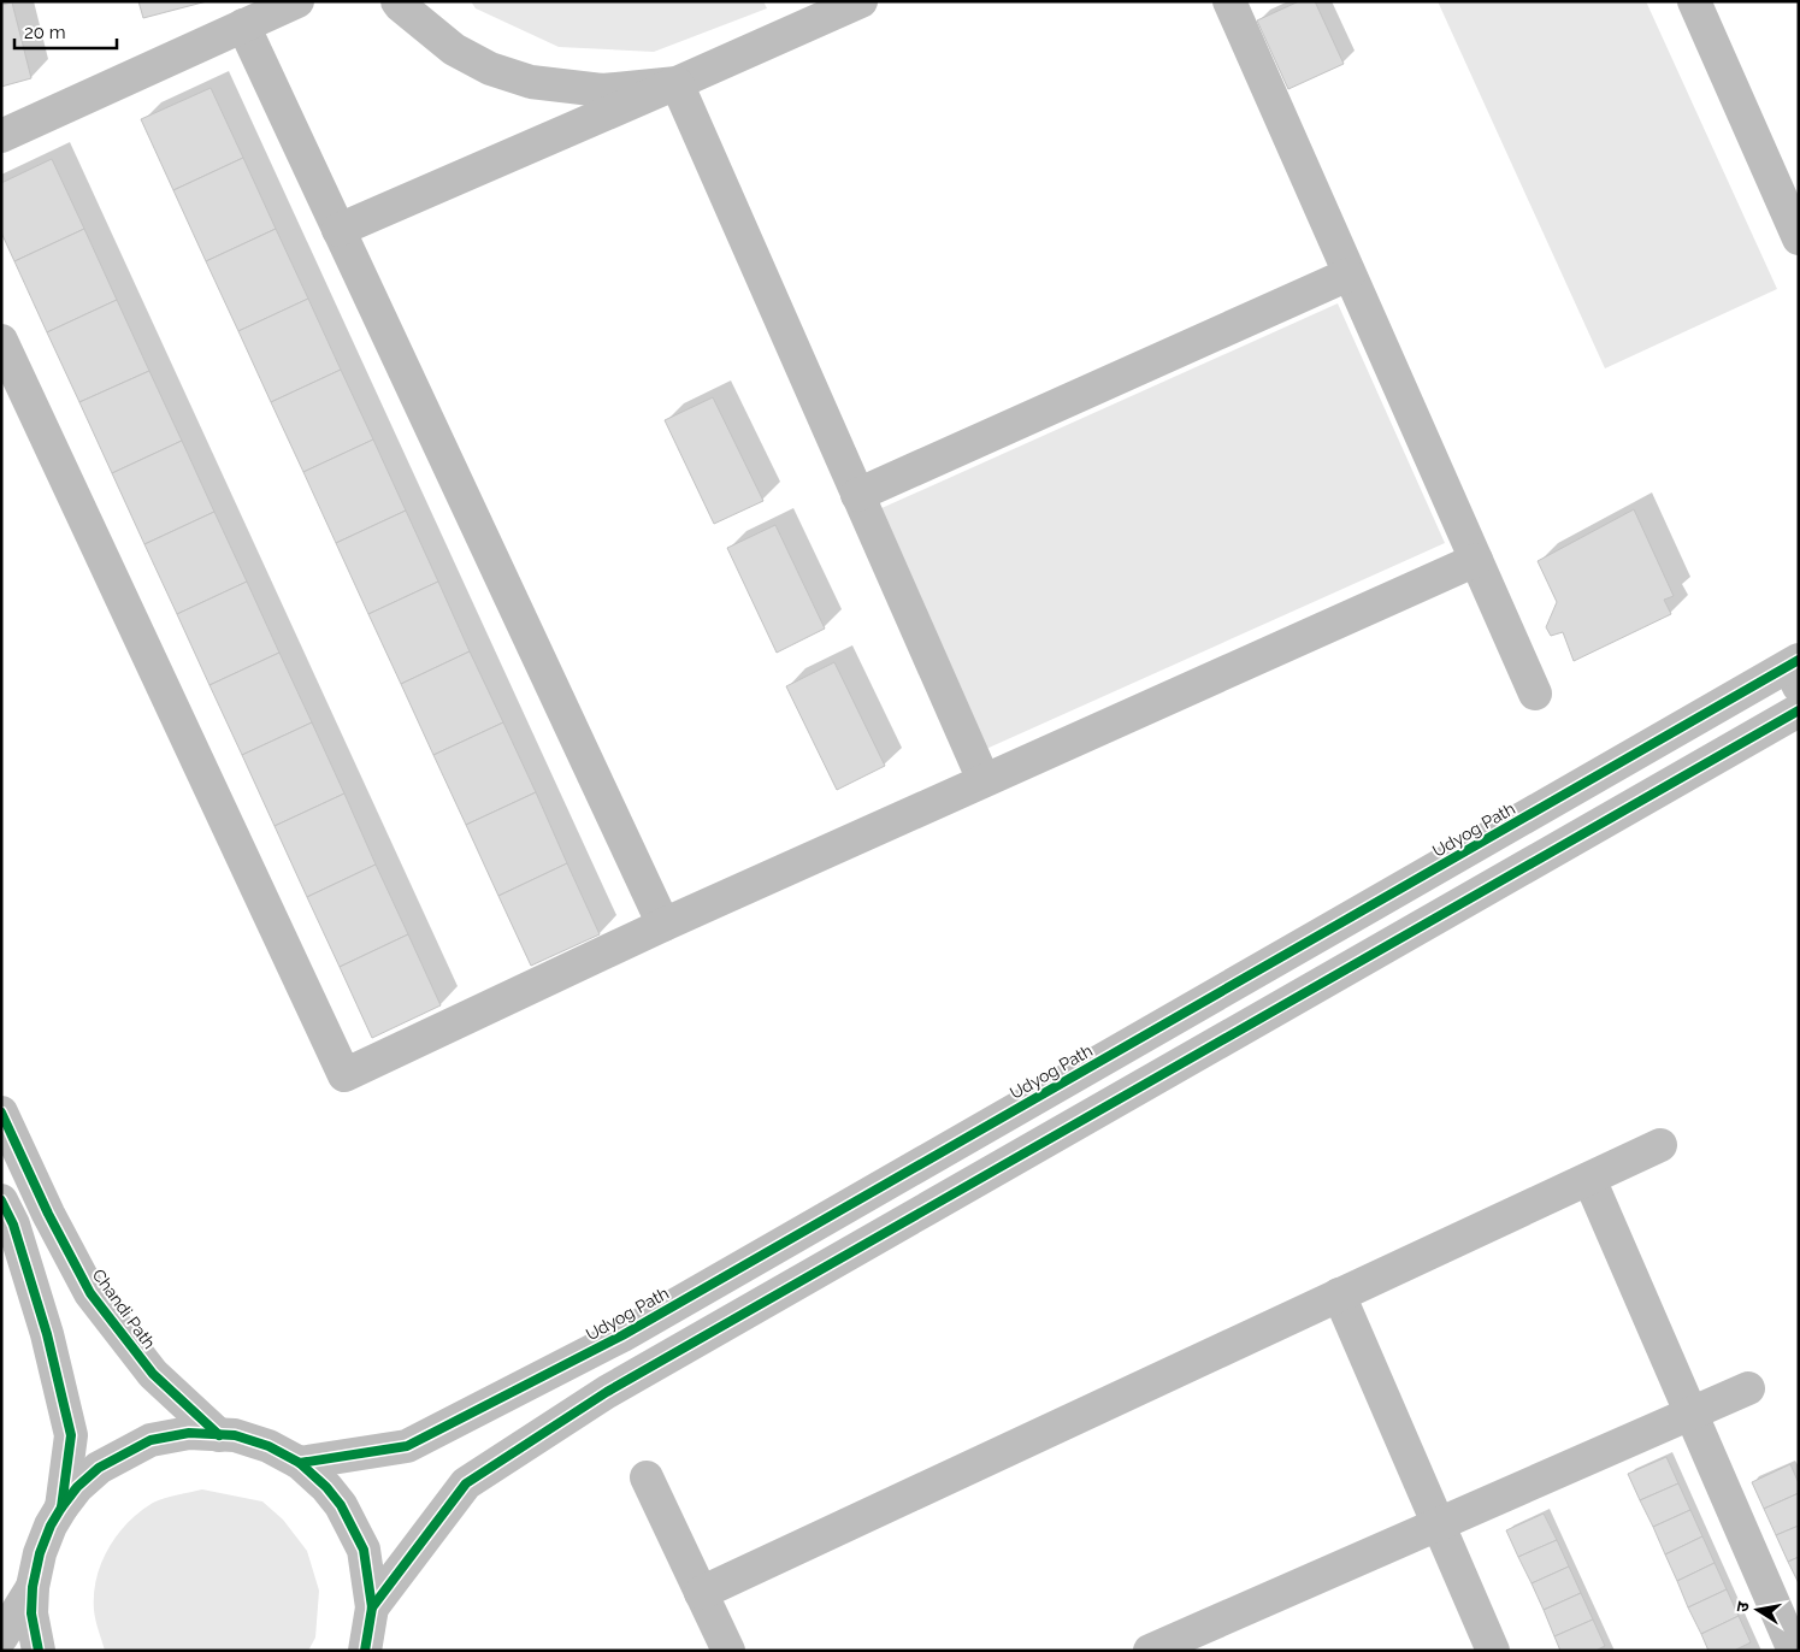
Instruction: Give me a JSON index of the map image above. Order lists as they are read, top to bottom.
{
  "streets": {
    "street": ["Udyog Path", "Chandi Path"]
  },
  "scale_bar": "20 m",
  "north": "left"
}
